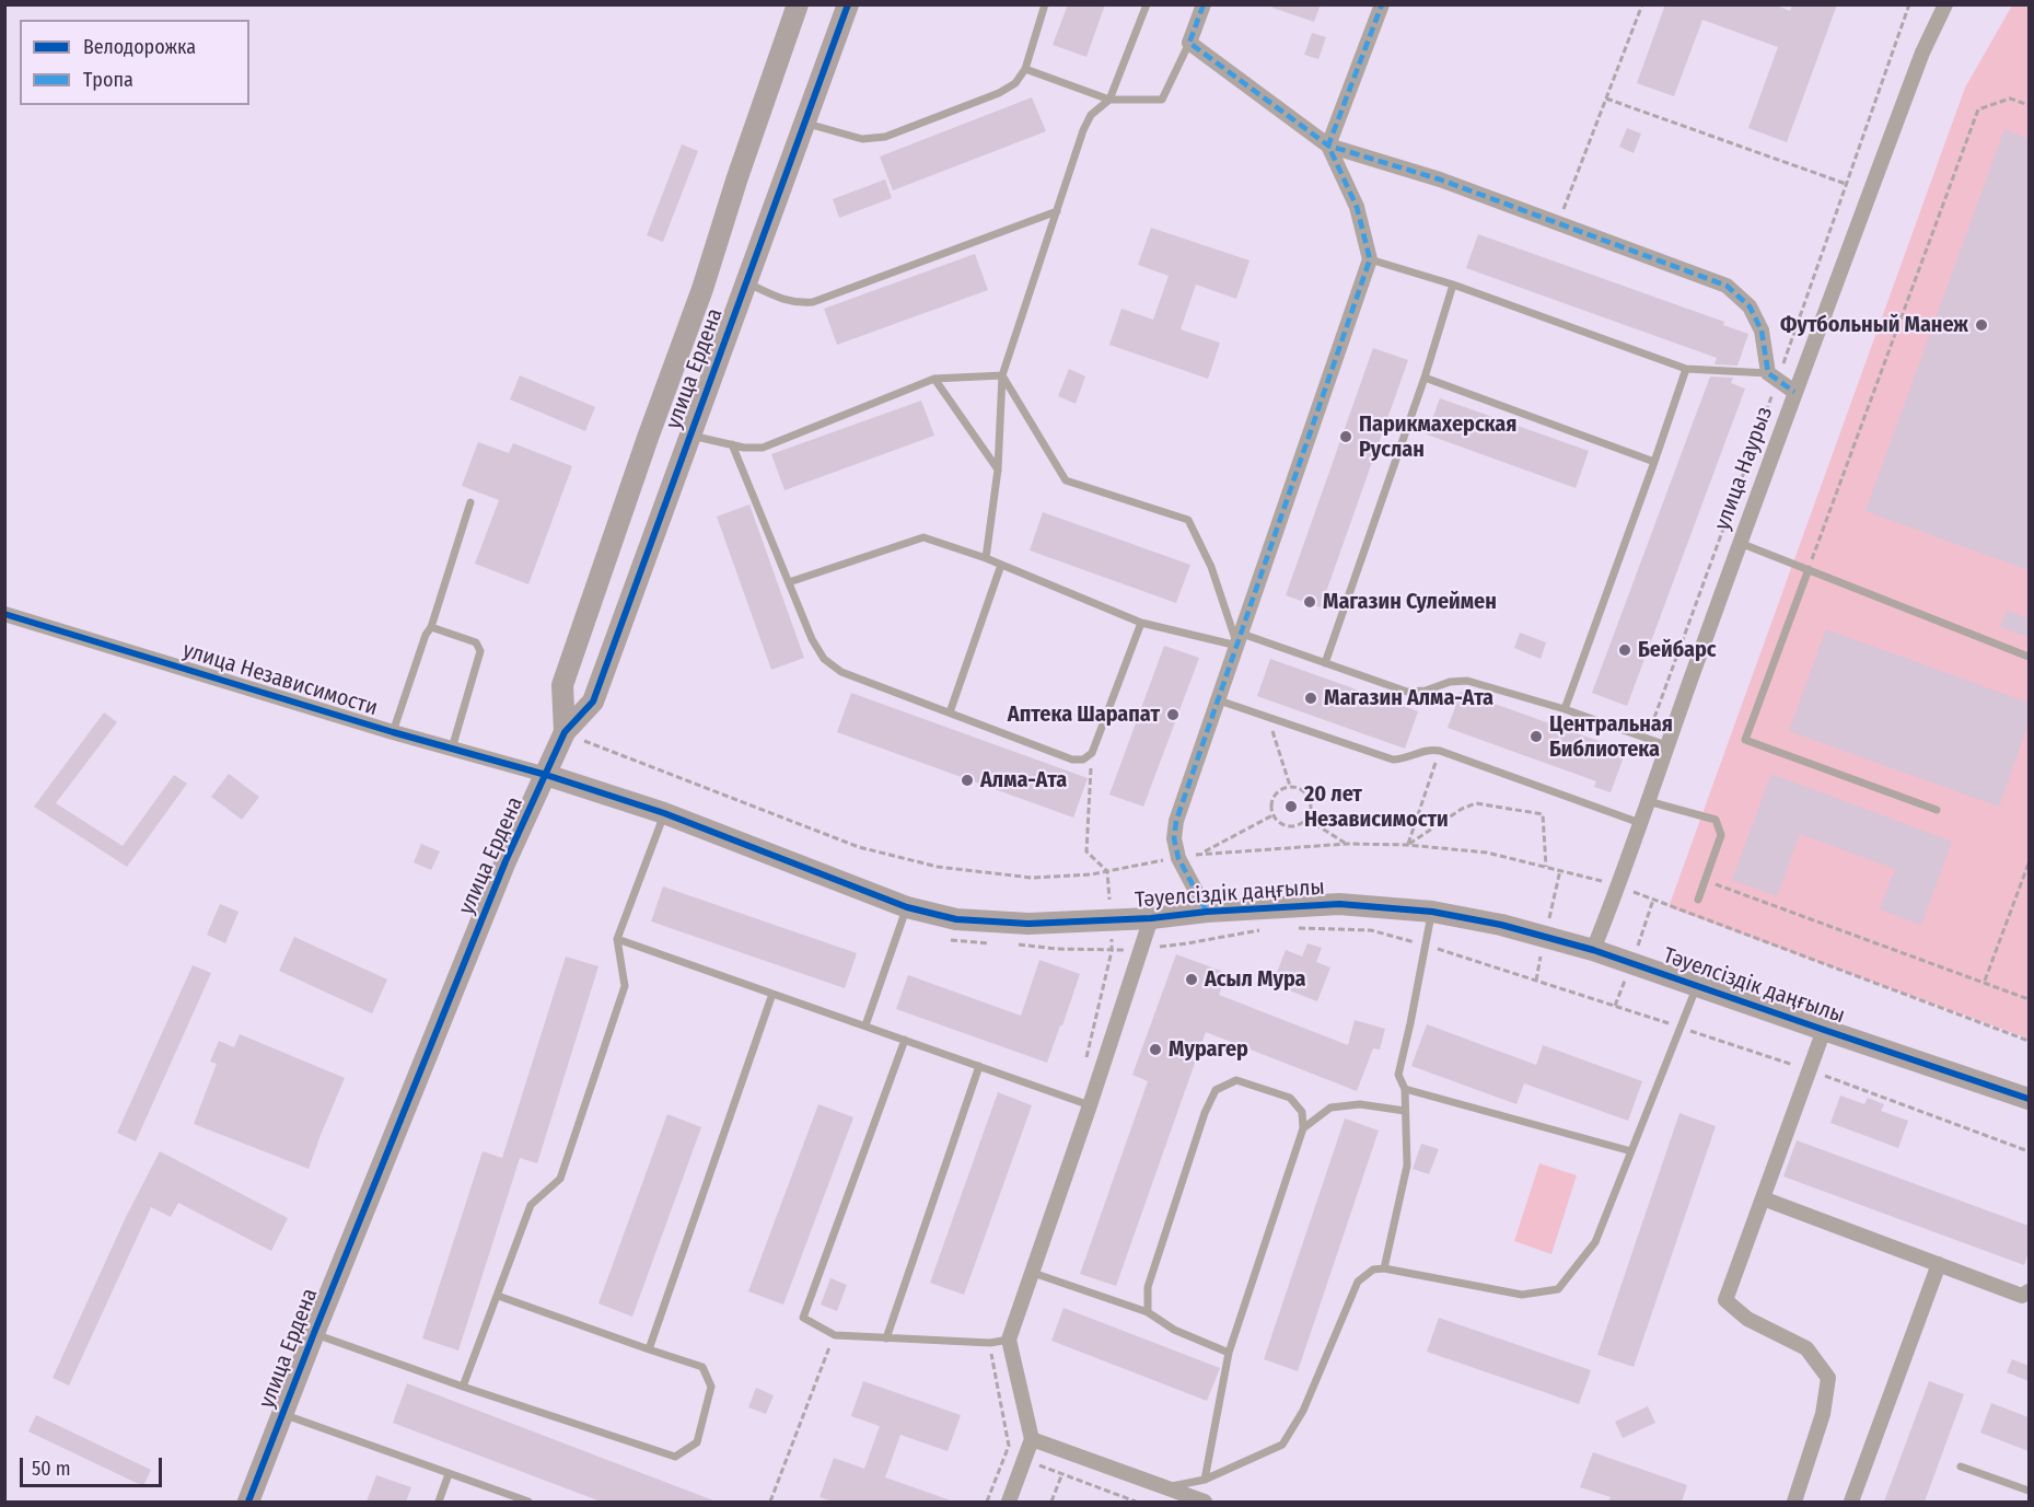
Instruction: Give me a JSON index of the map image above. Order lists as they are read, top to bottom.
{
  "streets": {
    "street": [
      "улица Ердена",
      "улица Наурыз",
      "улица Независимости",
      "Тәуелсіздік даңғылы"
    ]
  },
  "crossings": [
    ["улица Ердена", "улица Независимости"],
    ["улица Ердена", "Тәуелсіздік даңғылы"],
    ["улица Наурыз", "Тәуелсіздік даңғылы"],
    ["улица Независимости", "Тәуелсіздік даңғылы"]
  ],
  "places": [
    "Футбольный Манеж",
    "Парикмахерская Руслан",
    "Магазин Сулеймен",
    "Бейбарс",
    "Магазин Алма-Ата",
    "Аптека Шарапат",
    "Центральная Библиотека",
    "Алма-Ата",
    "20 лет Независимости",
    "Асыл Мура",
    "Мурагер"
  ],
  "legend": ["Велодорожка", "Тропа"],
  "scale_bar": "50 m"
}
